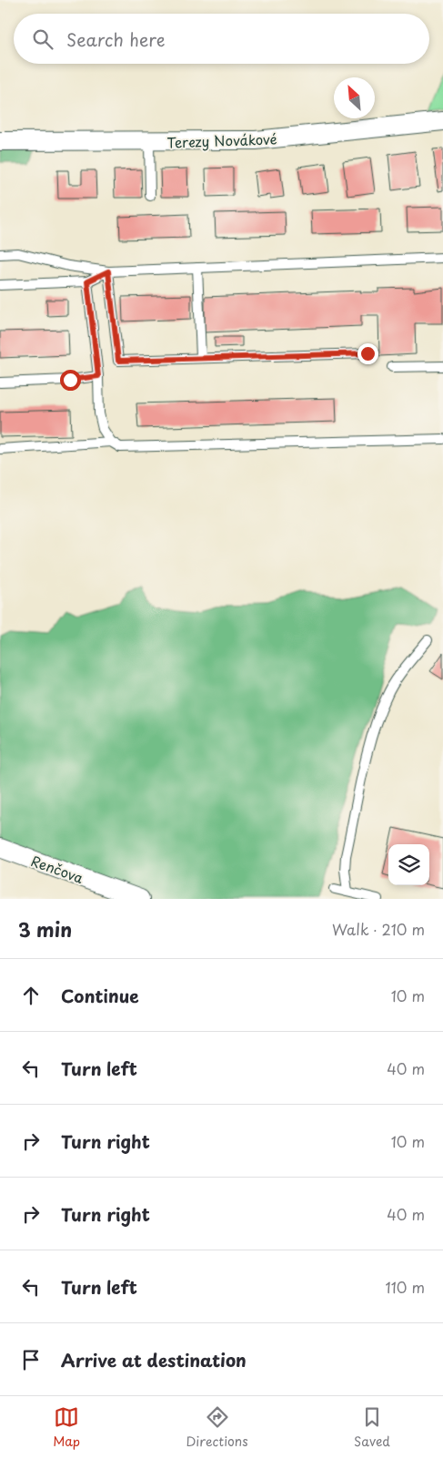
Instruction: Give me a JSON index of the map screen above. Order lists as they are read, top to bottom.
{
  "streets": {
    "street": ["Terezy Novákové", "Renčova"]
  },
  "north": "top left",
  "page": {
    "search": "Search here",
    "heading": ["3 min", "Walk · 210 m"],
    "list": [
      ["Continue", "10 m"],
      ["Turn left", "40 m"],
      ["Turn right", "10 m"],
      ["Turn right", "40 m"],
      ["Turn left", "110 m"],
      "Arrive at destination"
    ],
    "nav": ["Map", "Directions", "Saved"]
  }
}
